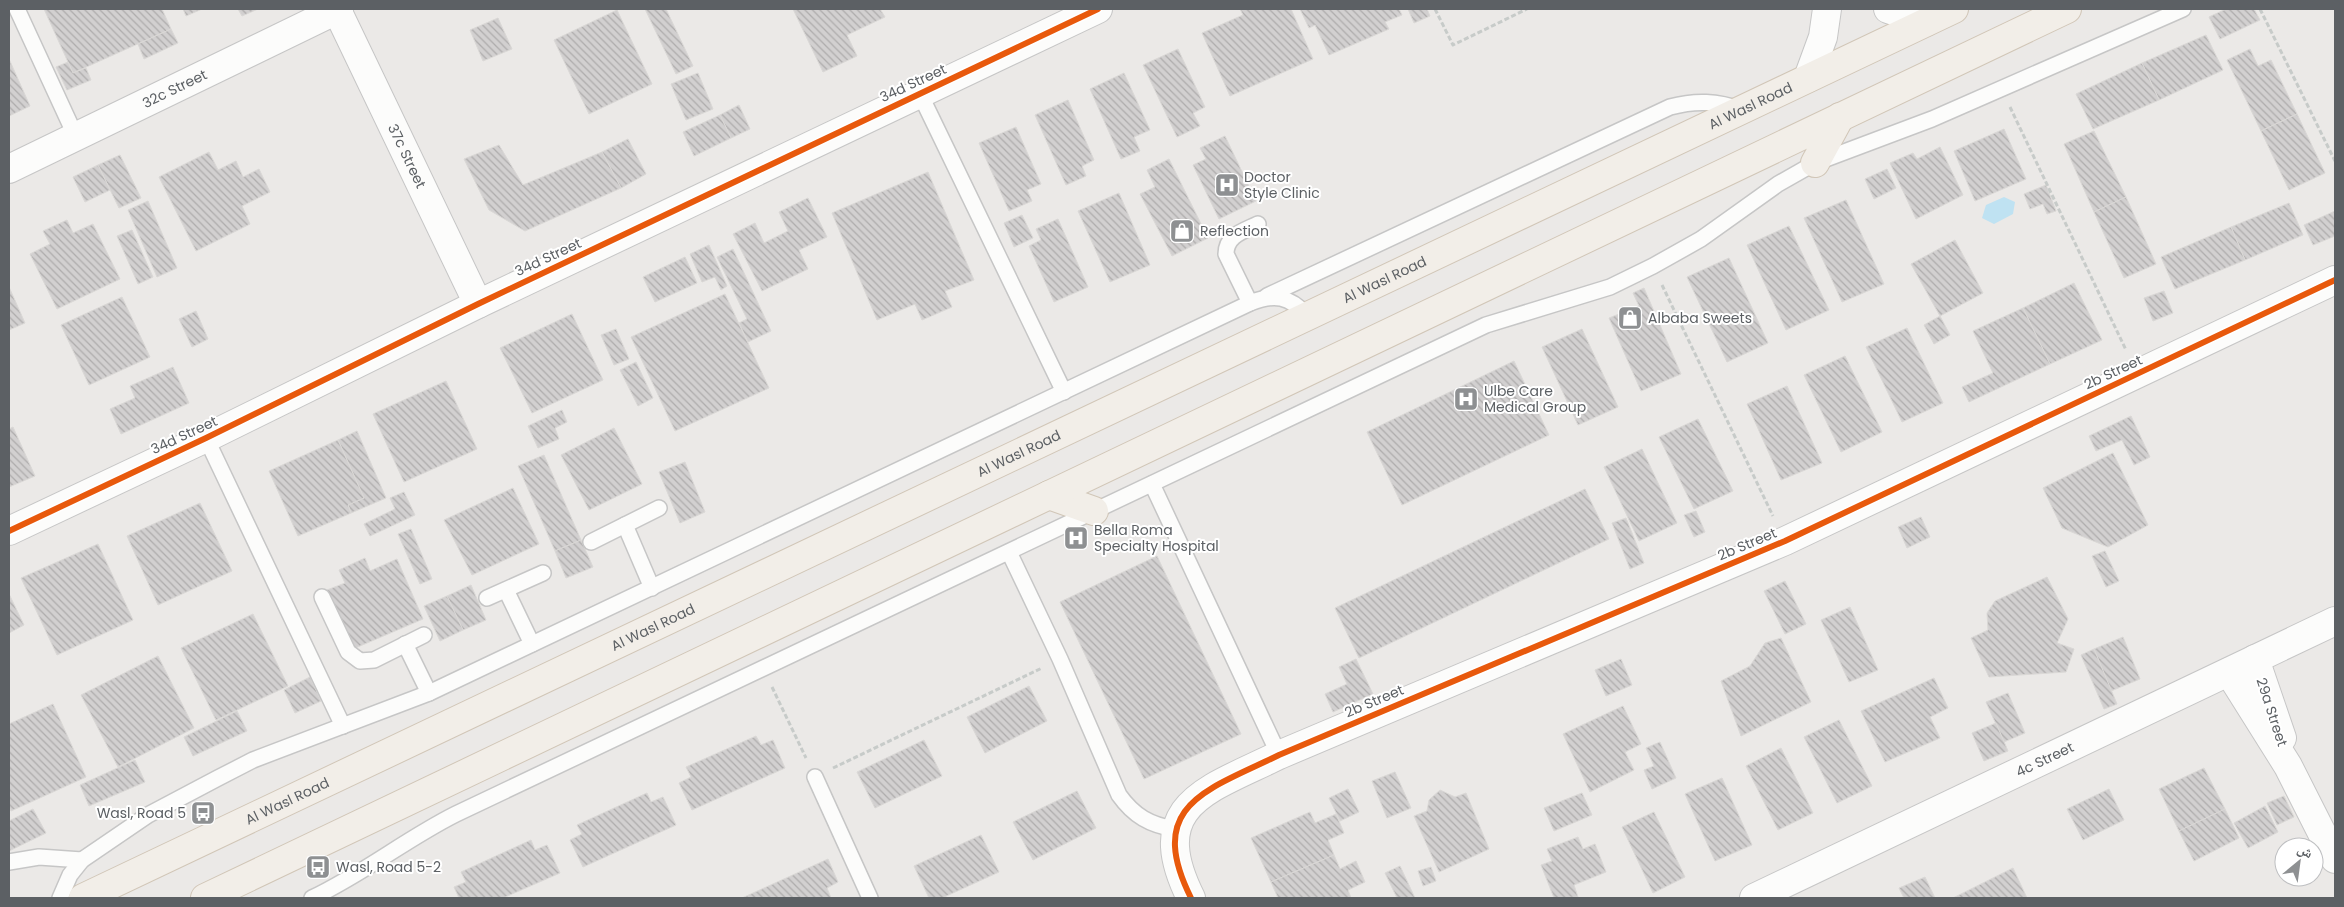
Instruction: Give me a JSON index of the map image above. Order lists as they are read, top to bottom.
{
  "streets": {
    "main road": ["Al Wasl Road"],
    "street": [
      "34d Street",
      "32c Street",
      "37c Street",
      "2b Street",
      "29a Street",
      "4c Street"
    ]
  },
  "crossings": [
    ["34d Street", "37c Street"],
    ["32c Street", "37c Street"],
    ["29a Street", "4c Street"]
  ],
  "places": {
    "hospital": ["Doctor Style Clinic", "Ulbe Care Medical Group", "Bella Roma Specialty Hospital"],
    "shop": ["Reflection", "Albaba Sweets"],
    "bus stop": ["Wasl, Road 5", "Wasl, Road 5-2"]
  },
  "north": "top right"
}
